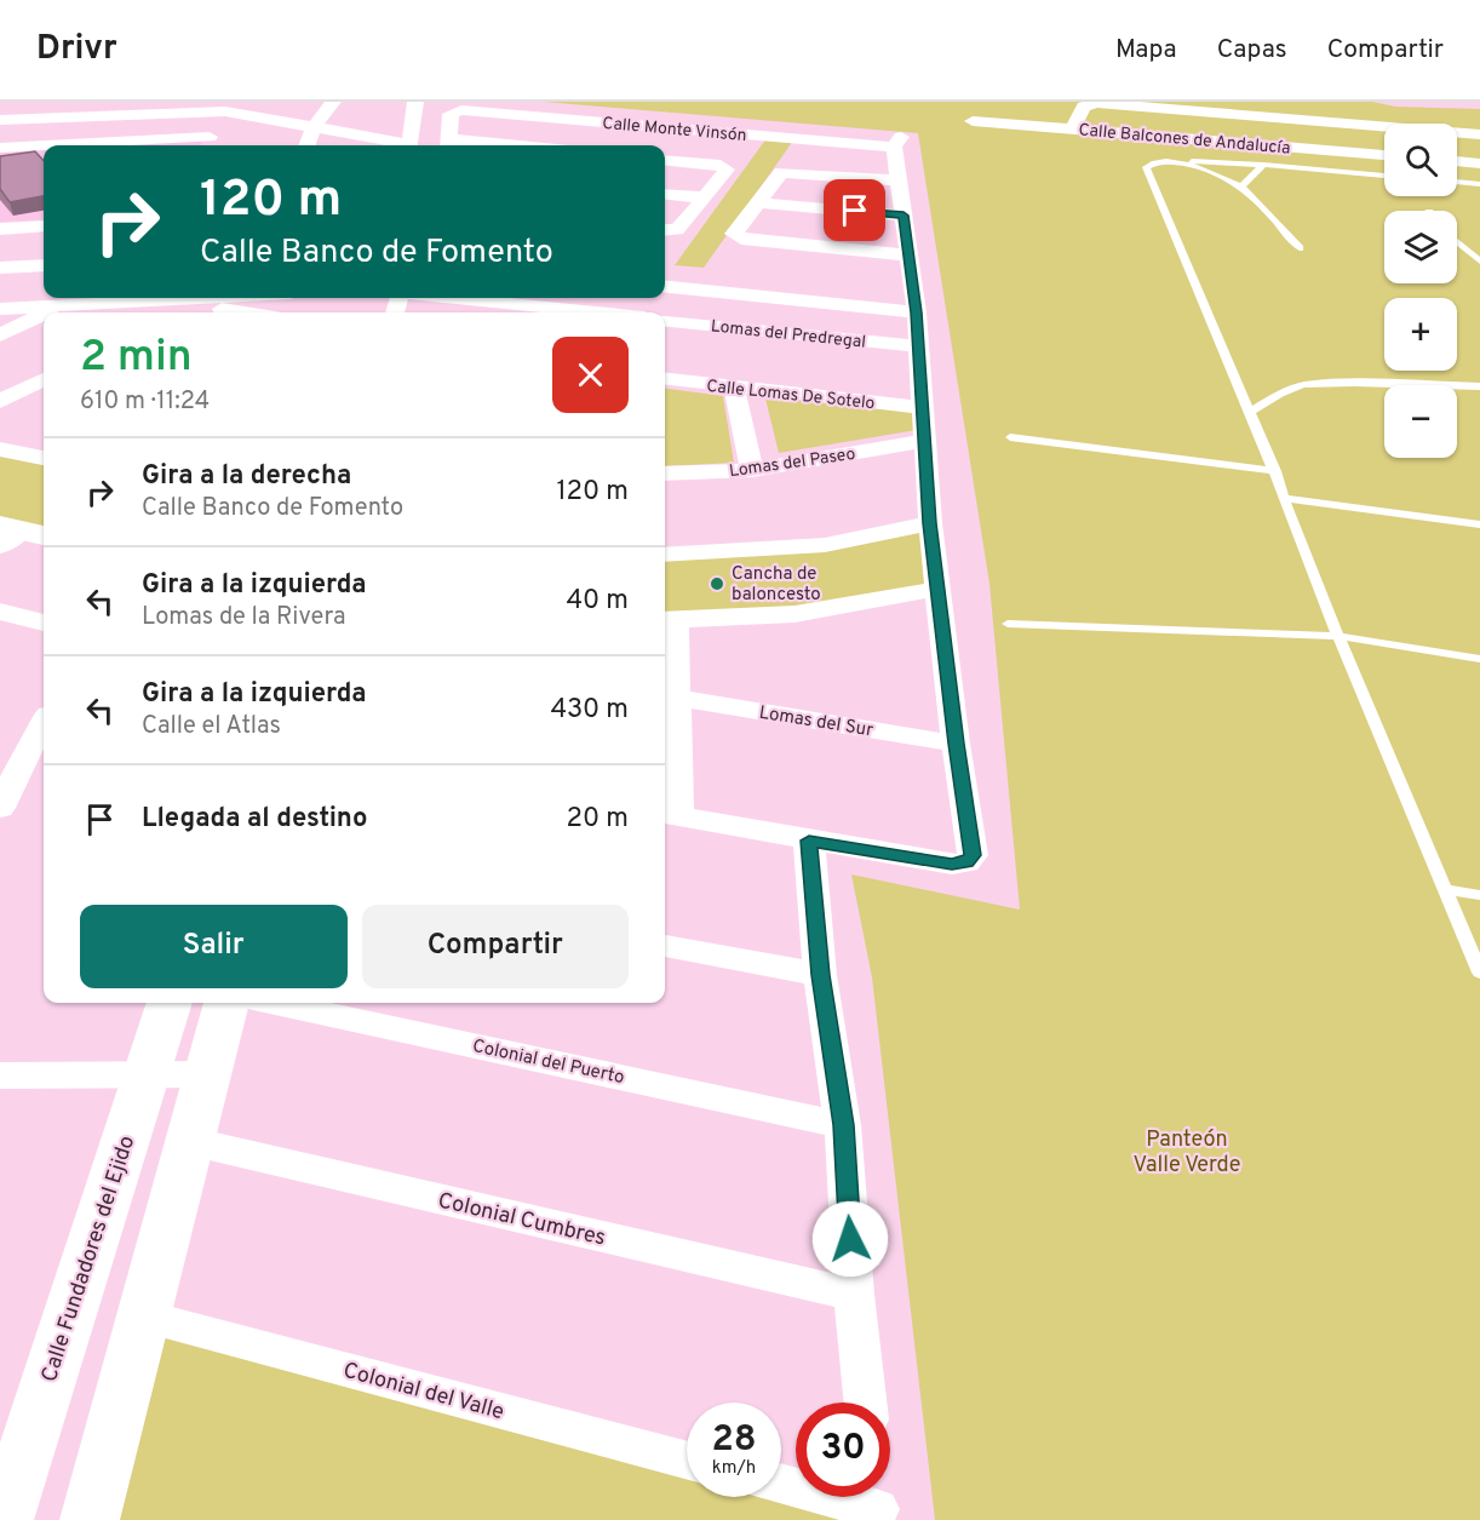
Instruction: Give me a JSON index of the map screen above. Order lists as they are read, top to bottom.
{
  "streets": {
    "street": [
      "Calle Monte Vinsón",
      "Calle Balcones de Andalucía",
      "Lomas del Predregal",
      "Calle Lomas De Sotelo",
      "Lomas del Paseo",
      "Lomas del Sur",
      "Colonial del Puerto",
      "Colonial Cumbres",
      "Calle Fundadores del Ejido",
      "Colonial del Valle"
    ]
  },
  "parks": ["Panteón Valle Verde"],
  "places": ["Cancha de baloncesto"],
  "page": {
    "header": "Drivr",
    "nav": ["Mapa", "Capas", "Compartir"],
    "map_buttons": ["+", "−"],
    "turn": ["120 m", "Calle Banco de Fomento"],
    "heading": ["2 min", "610 m · 11:24"],
    "list": [
      {
        "name": "Gira a la derecha",
        "note": "Calle Banco de Fomento",
        "value": "120 m"
      },
      {
        "name": "Gira a la izquierda",
        "note": "Lomas de la Rivera",
        "value": "40 m"
      },
      {
        "name": "Gira a la izquierda",
        "note": "Calle el Atlas",
        "value": "430 m"
      },
      {
        "name": "Llegada al destino",
        "value": "20 m"
      }
    ],
    "buttons": ["Salir", "Compartir"],
    "speed": "28 km/h",
    "limit": "30"
  }
}
